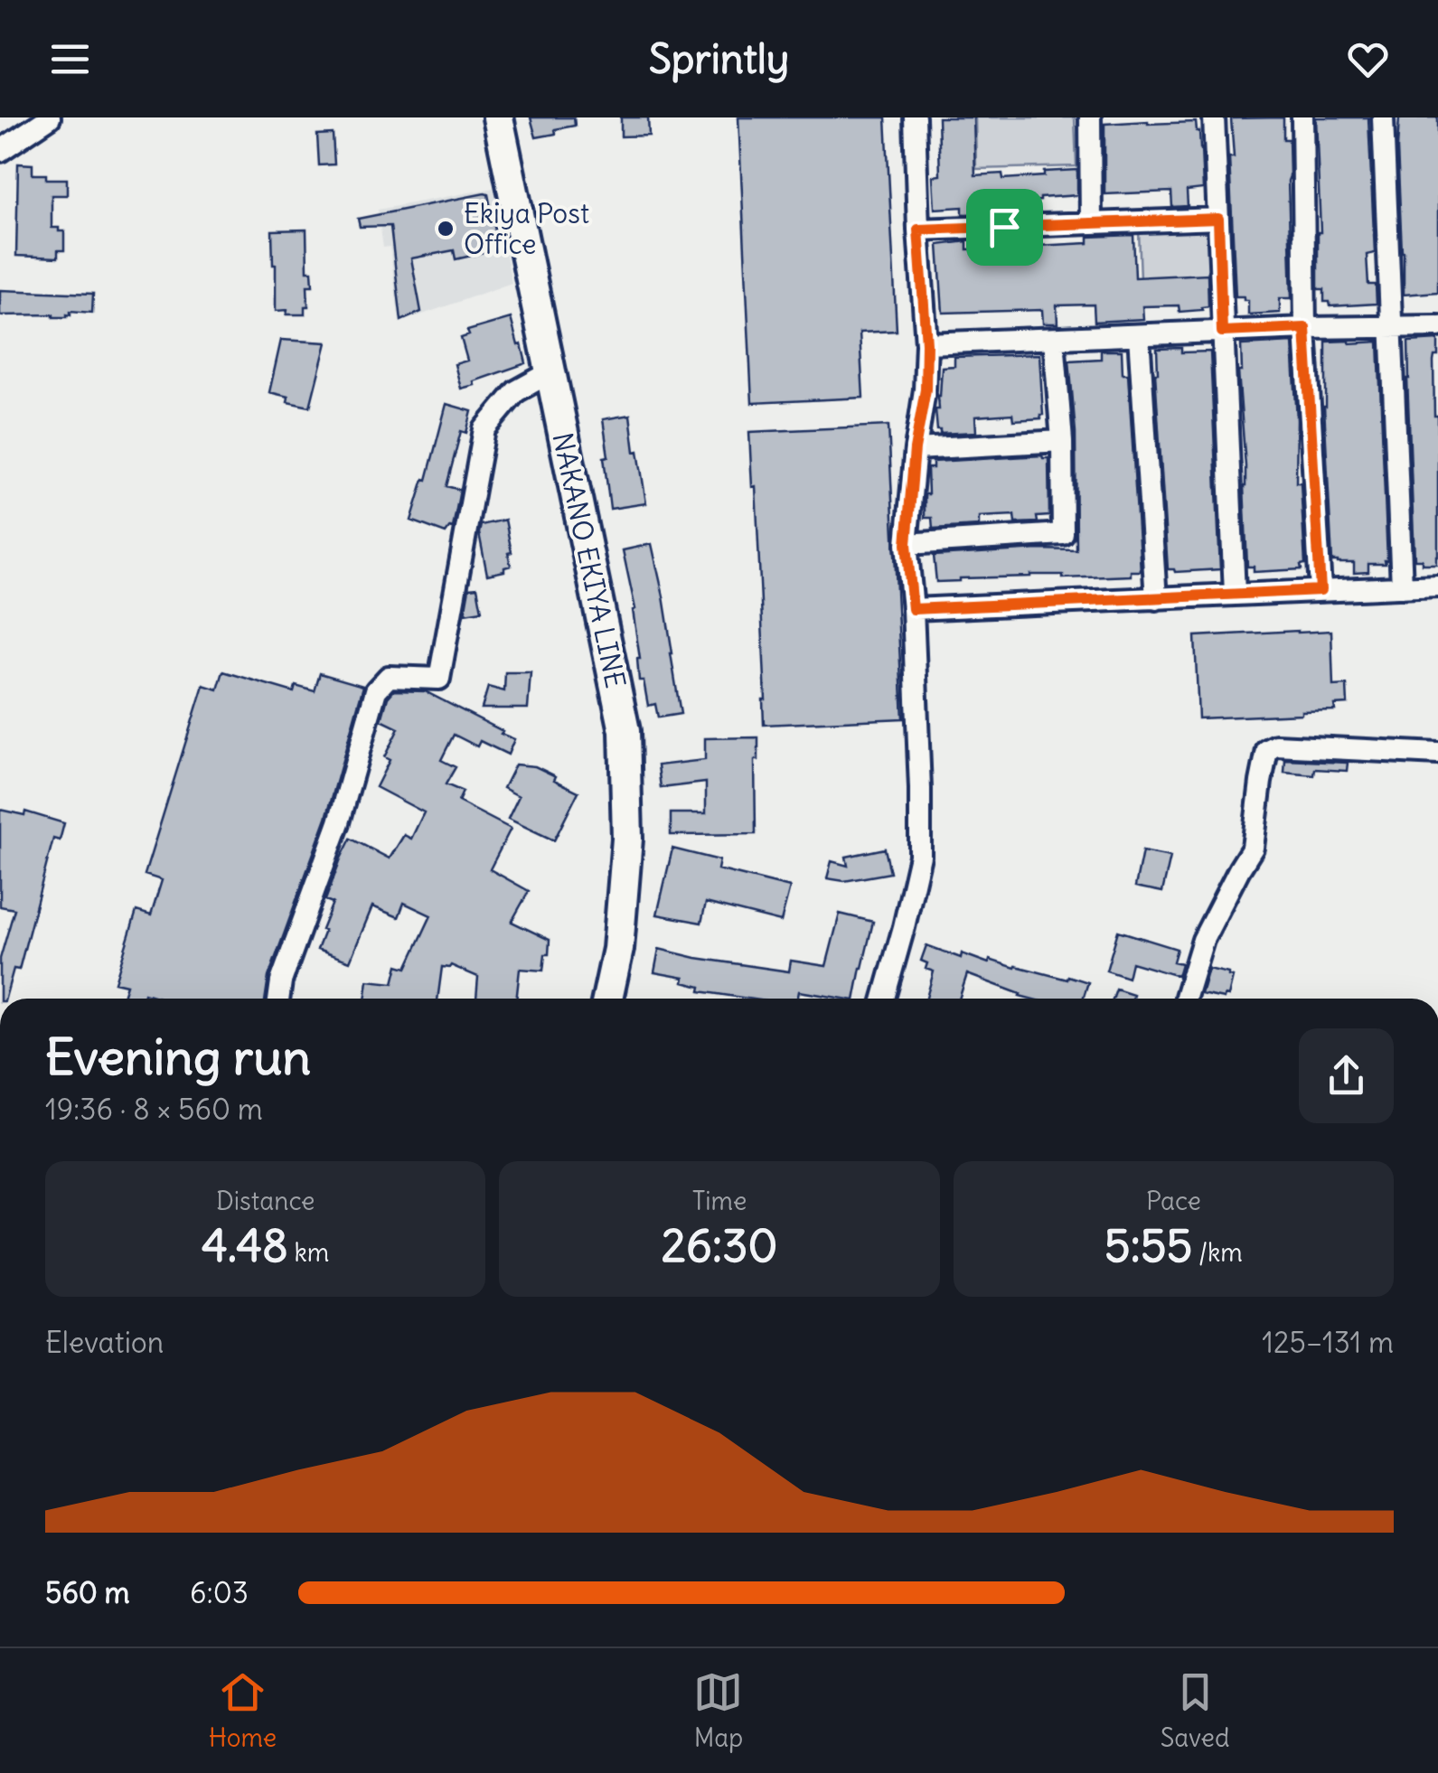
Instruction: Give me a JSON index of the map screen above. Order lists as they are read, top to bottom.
{
  "streets": {
    "main road": ["NAKANO EKIYA LINE"]
  },
  "places": ["Ekiya Post Office"],
  "page": {
    "header": "Sprintly",
    "heading": ["Evening run", "19:36 · 8 × 560 m"],
    "stats": [
      ["Distance", "4.48 km"],
      ["Time", "26:30"],
      ["Pace", "5:55 /km"]
    ],
    "chart": ["Elevation", "125–131 m"],
    "list": [
      {
        "name": "560 m",
        "note": "6:03"
      }
    ],
    "tabs": ["Home", "Map", "Saved"]
  }
}
